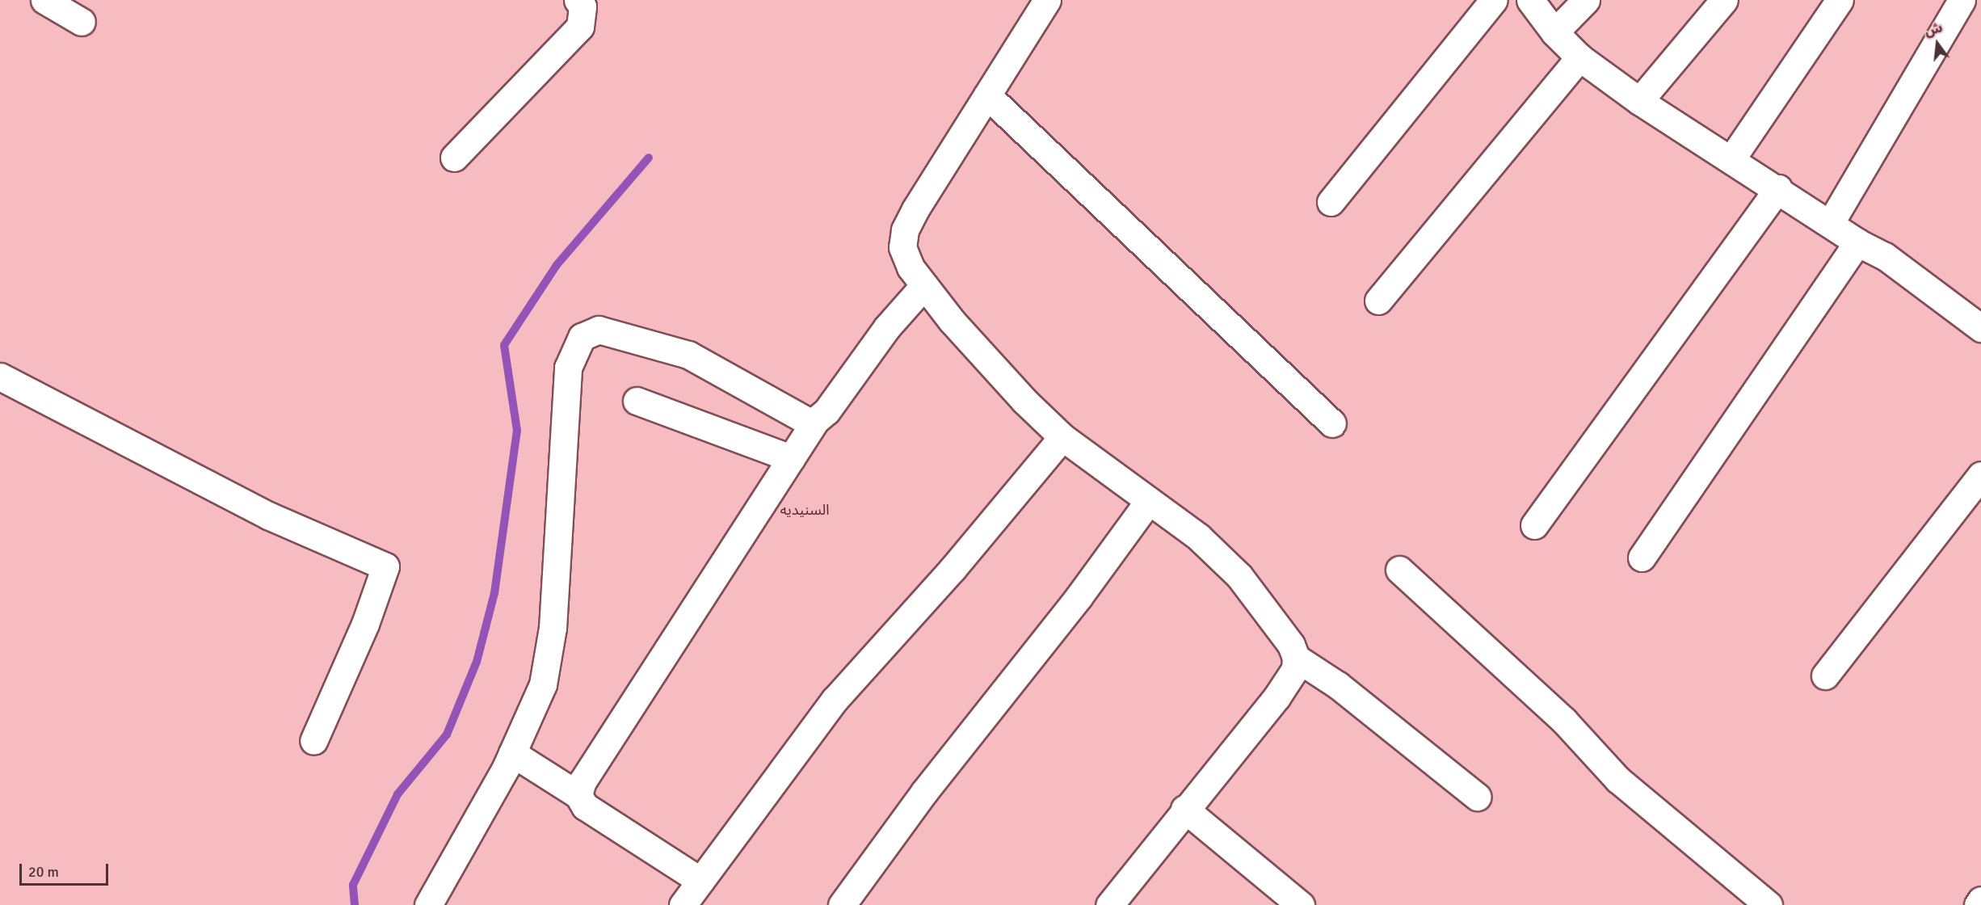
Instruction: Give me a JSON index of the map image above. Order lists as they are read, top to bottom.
{
  "districts": ["السنيديه"],
  "scale_bar": "20 m",
  "north": "top"
}
